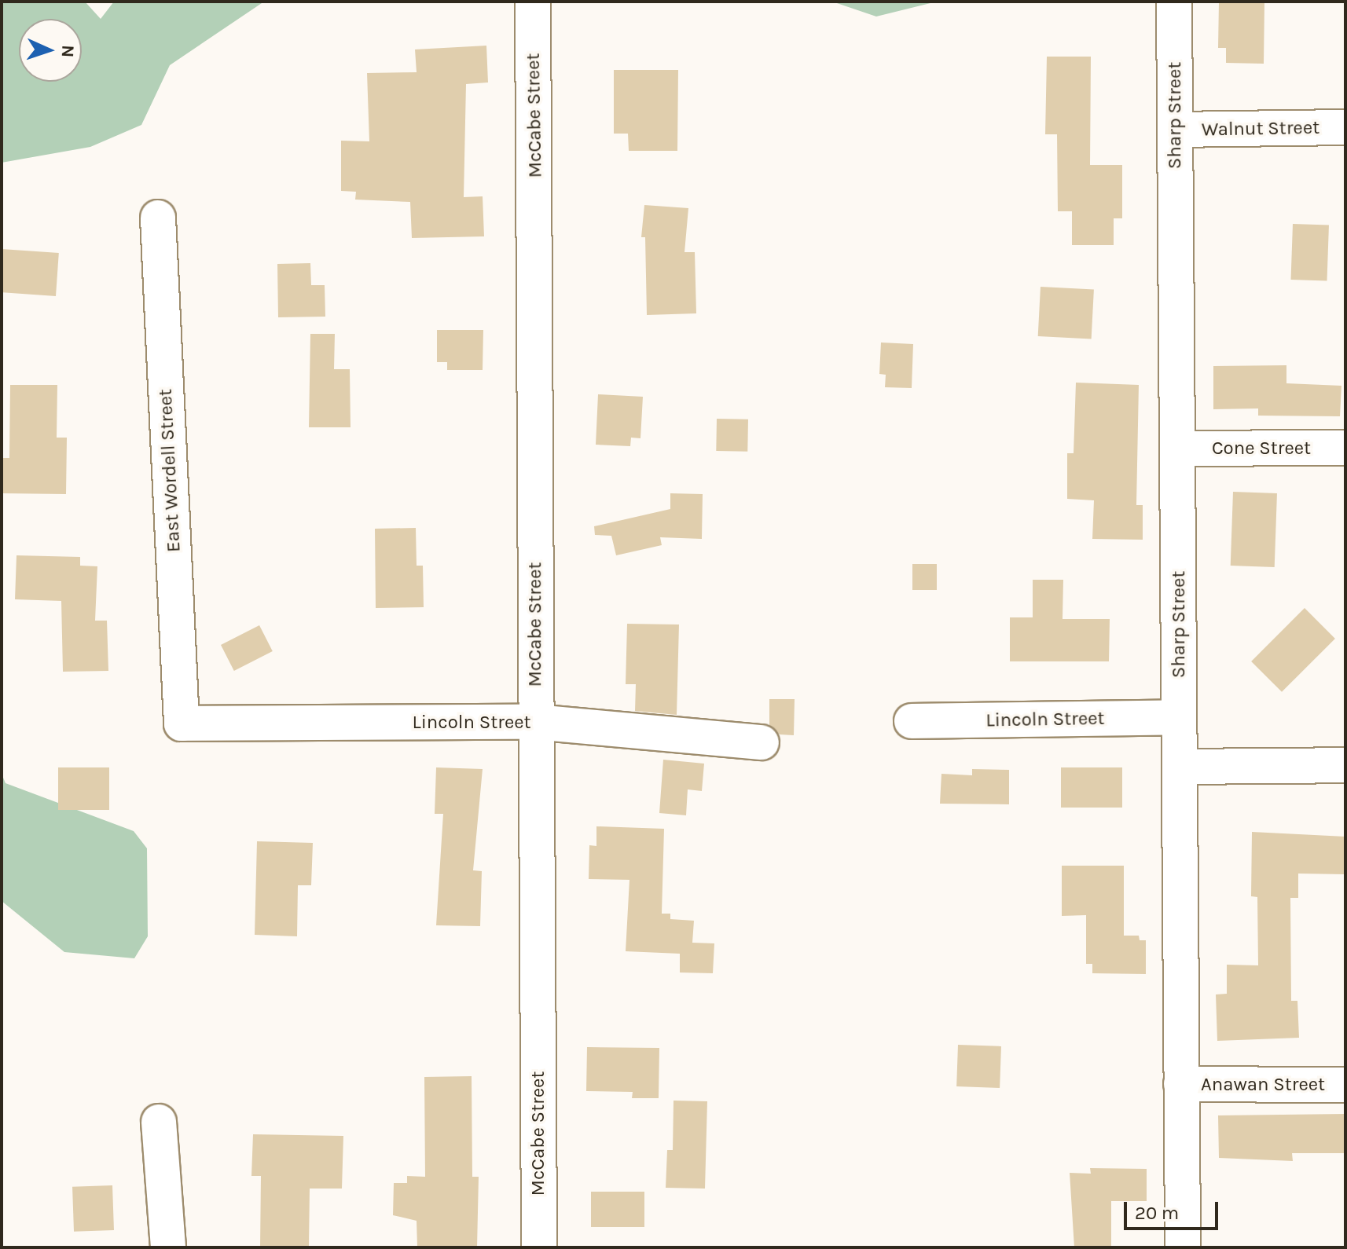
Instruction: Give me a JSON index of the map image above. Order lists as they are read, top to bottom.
{
  "streets": {
    "street": [
      "McCabe Street",
      "Sharp Street",
      "Walnut Street",
      "Cone Street",
      "East Wordell Street",
      "Lincoln Street",
      "Anawan Street"
    ]
  },
  "crossings": [
    ["McCabe Street", "Lincoln Street"],
    ["Sharp Street", "Walnut Street"],
    ["Sharp Street", "Cone Street"],
    ["Sharp Street", "Lincoln Street"],
    ["Sharp Street", "Anawan Street"],
    ["East Wordell Street", "Lincoln Street"]
  ],
  "scale_bar": "20 m",
  "north": "right"
}
